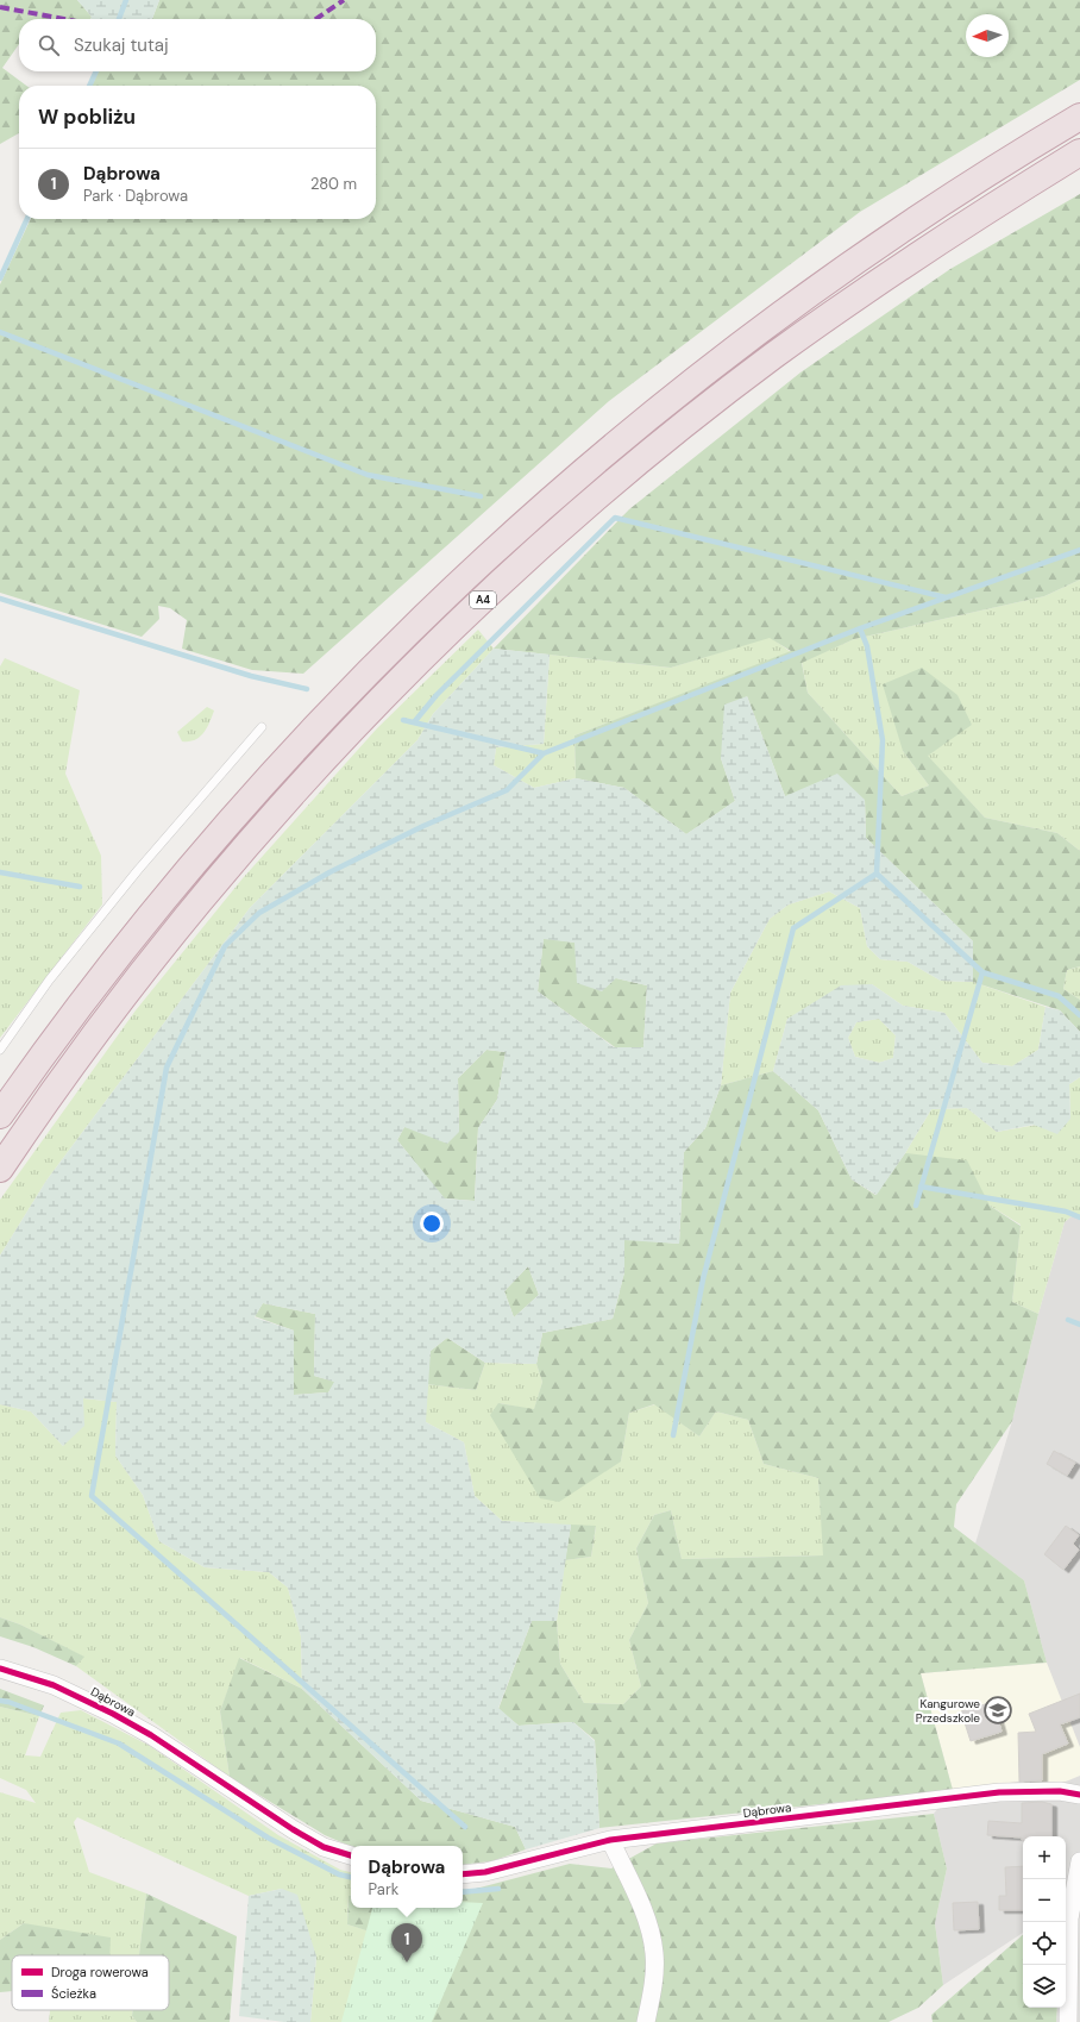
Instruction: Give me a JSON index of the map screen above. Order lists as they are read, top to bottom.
{
  "streets": {
    "highway": ["A4"],
    "street": ["Dąbrowa"]
  },
  "places": {
    "school or university": ["Kangurowe Przedszkole"]
  },
  "legend": ["Droga rowerowa", "Ścieżka"],
  "north": "left",
  "page": {
    "search": "Szukaj tutaj",
    "heading": "W pobliżu",
    "list": [
      {
        "mark": "1",
        "name": "Dąbrowa",
        "note": "Park · Dąbrowa",
        "value": "280 m"
      }
    ],
    "map_buttons": ["+", "−"],
    "popup": ["Dąbrowa", "Park"],
    "pins": "1"
  }
}
